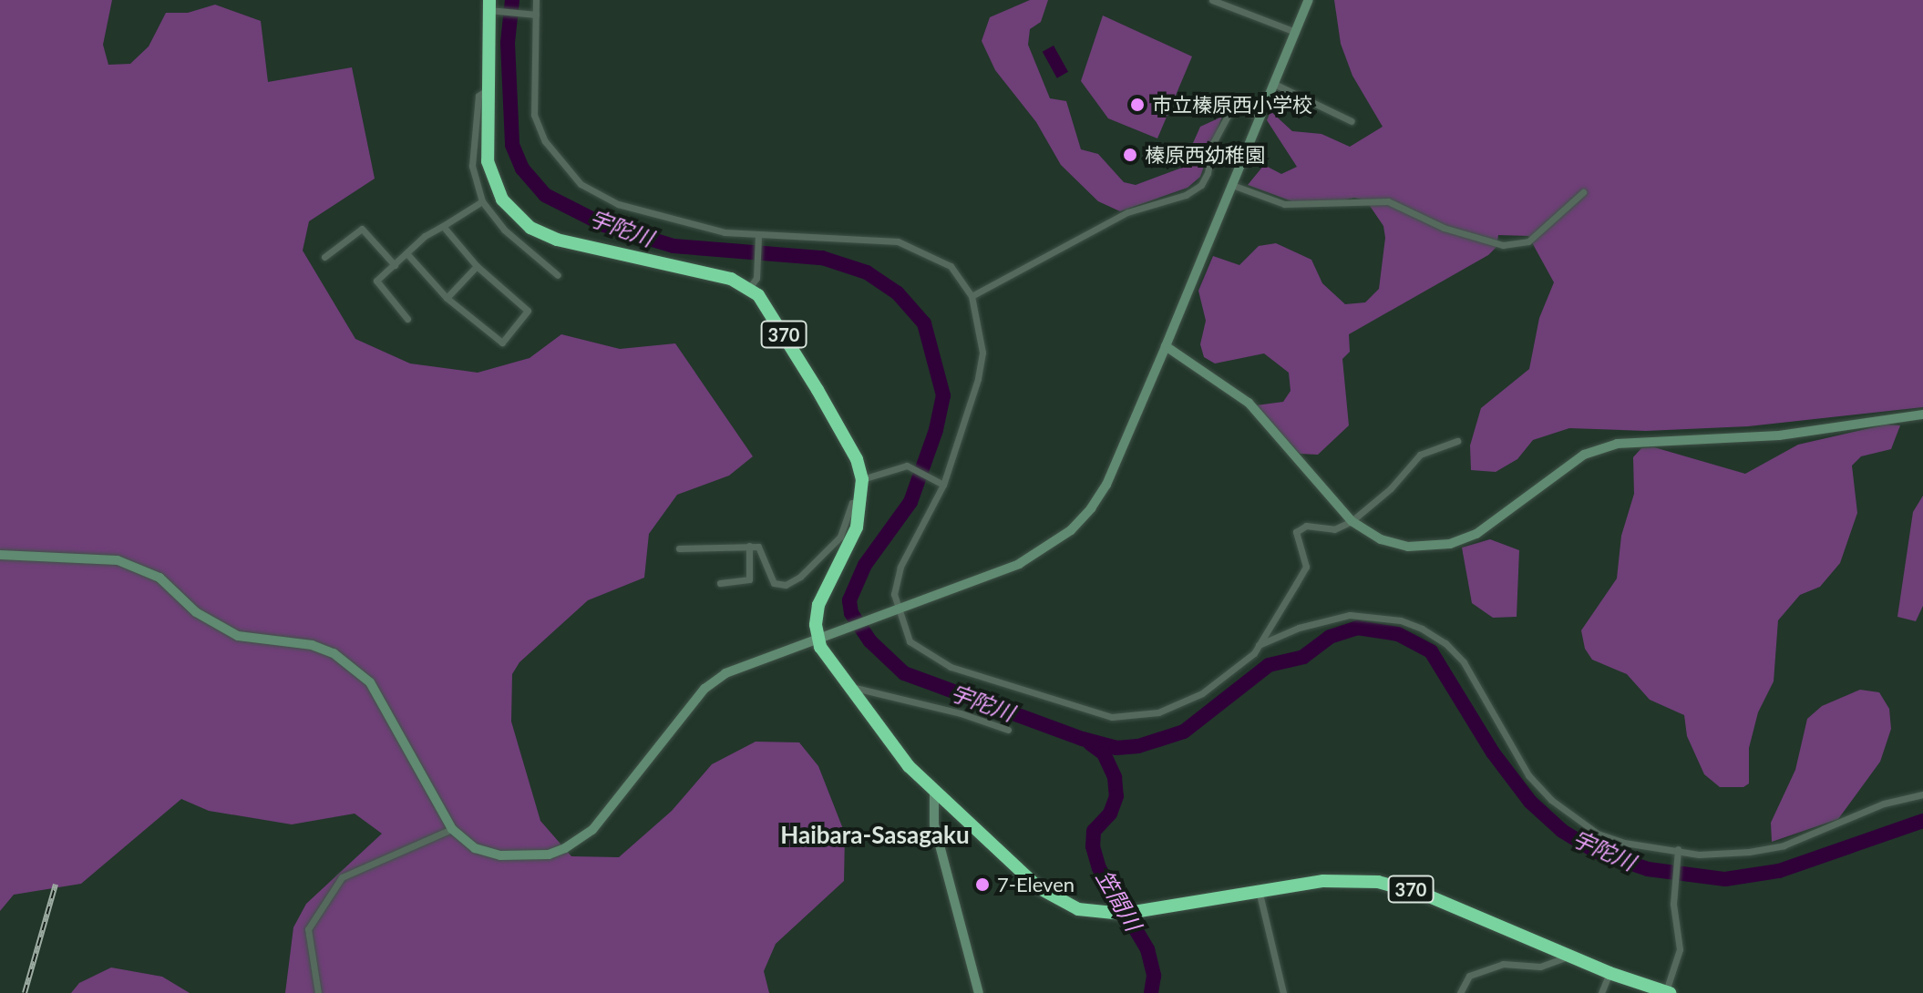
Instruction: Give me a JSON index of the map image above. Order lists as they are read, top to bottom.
{
  "streets": {
    "highway": ["370"]
  },
  "districts": ["Haibara-Sasagaku"],
  "water": ["宇陀川", "笠間川"],
  "places": ["市立榛原西小学校", "榛原西幼稚園", "7-Eleven"]
}
